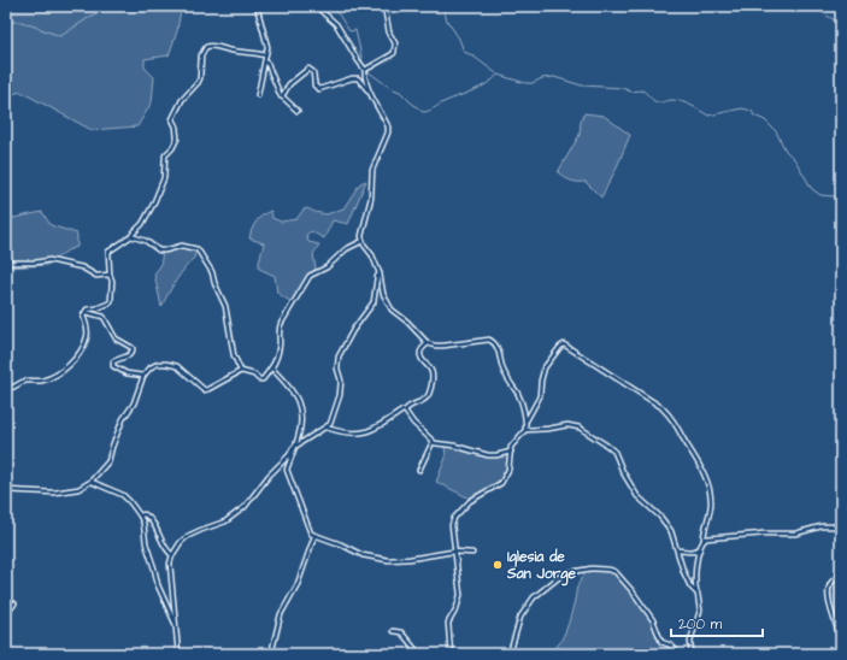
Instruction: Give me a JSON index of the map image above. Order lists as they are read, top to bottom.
{
  "places": ["Iglesia de San Jorge"],
  "scale_bar": "200 m"
}
